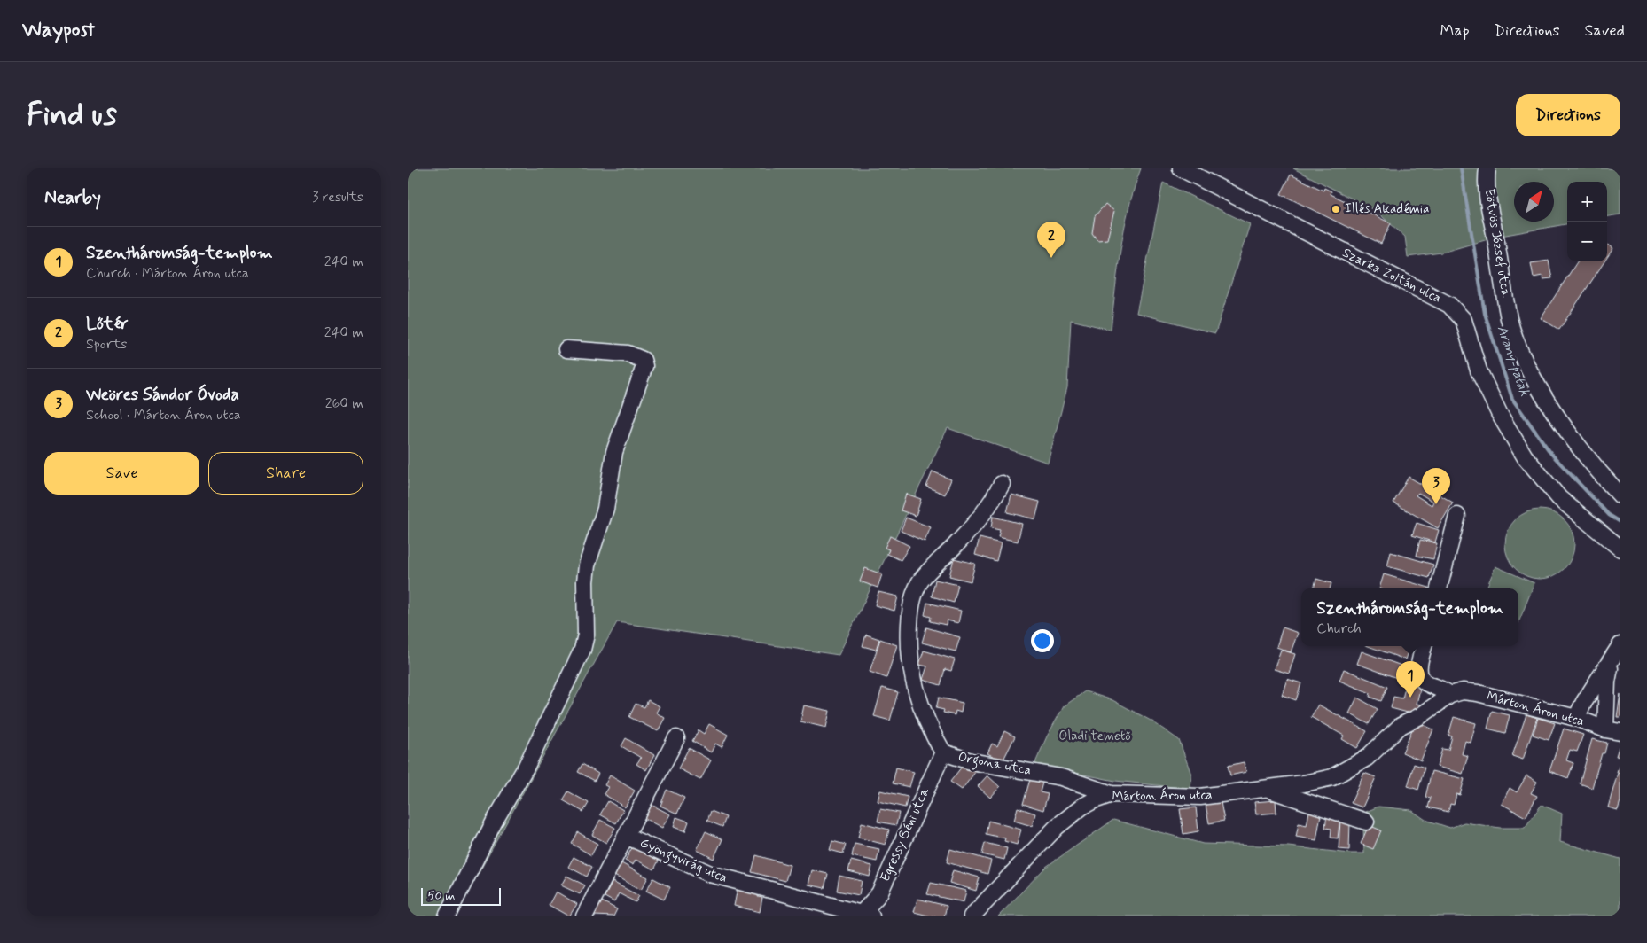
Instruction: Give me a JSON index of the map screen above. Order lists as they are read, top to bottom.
{
  "streets": {
    "street": [
      "Eötvös József utca",
      "Szarka Zoltán utca",
      "Márton Áron utca",
      "Orgona utca",
      "Egressy Béni utca",
      "Gyöngyvirág utca"
    ]
  },
  "crossings": [
    ["Márton Áron utca", "Orgona utca"],
    ["Orgona utca", "Egressy Béni utca"],
    ["Egressy Béni utca", "Gyöngyvirág utca"]
  ],
  "water": ["Arany-patak"],
  "parks": ["Oladi temető"],
  "places": ["Illés Akadémia"],
  "scale_bar": "50 m",
  "north": "top right",
  "page": {
    "header": "Waypost",
    "nav": ["Map", "Directions", "Saved"],
    "buttons": [
      "Directions",
      ["Save", "Share"]
    ],
    "title": "Find us",
    "heading": ["Nearby", "3 results"],
    "map_buttons": ["+", "−"],
    "pins": ["2", "3", "1"],
    "list": [
      {
        "mark": "1",
        "name": "Szentháromság-templom",
        "note": "Church · Márton Áron utca",
        "value": "240 m"
      },
      {
        "mark": "2",
        "name": "Lőtér",
        "note": "Sports",
        "value": "240 m"
      },
      {
        "mark": "3",
        "name": "Weöres Sándor Óvoda",
        "note": "School · Márton Áron utca",
        "value": "260 m"
      }
    ],
    "popup": ["Szentháromság-templom", "Church"],
    "scale": "50 m"
  }
}
